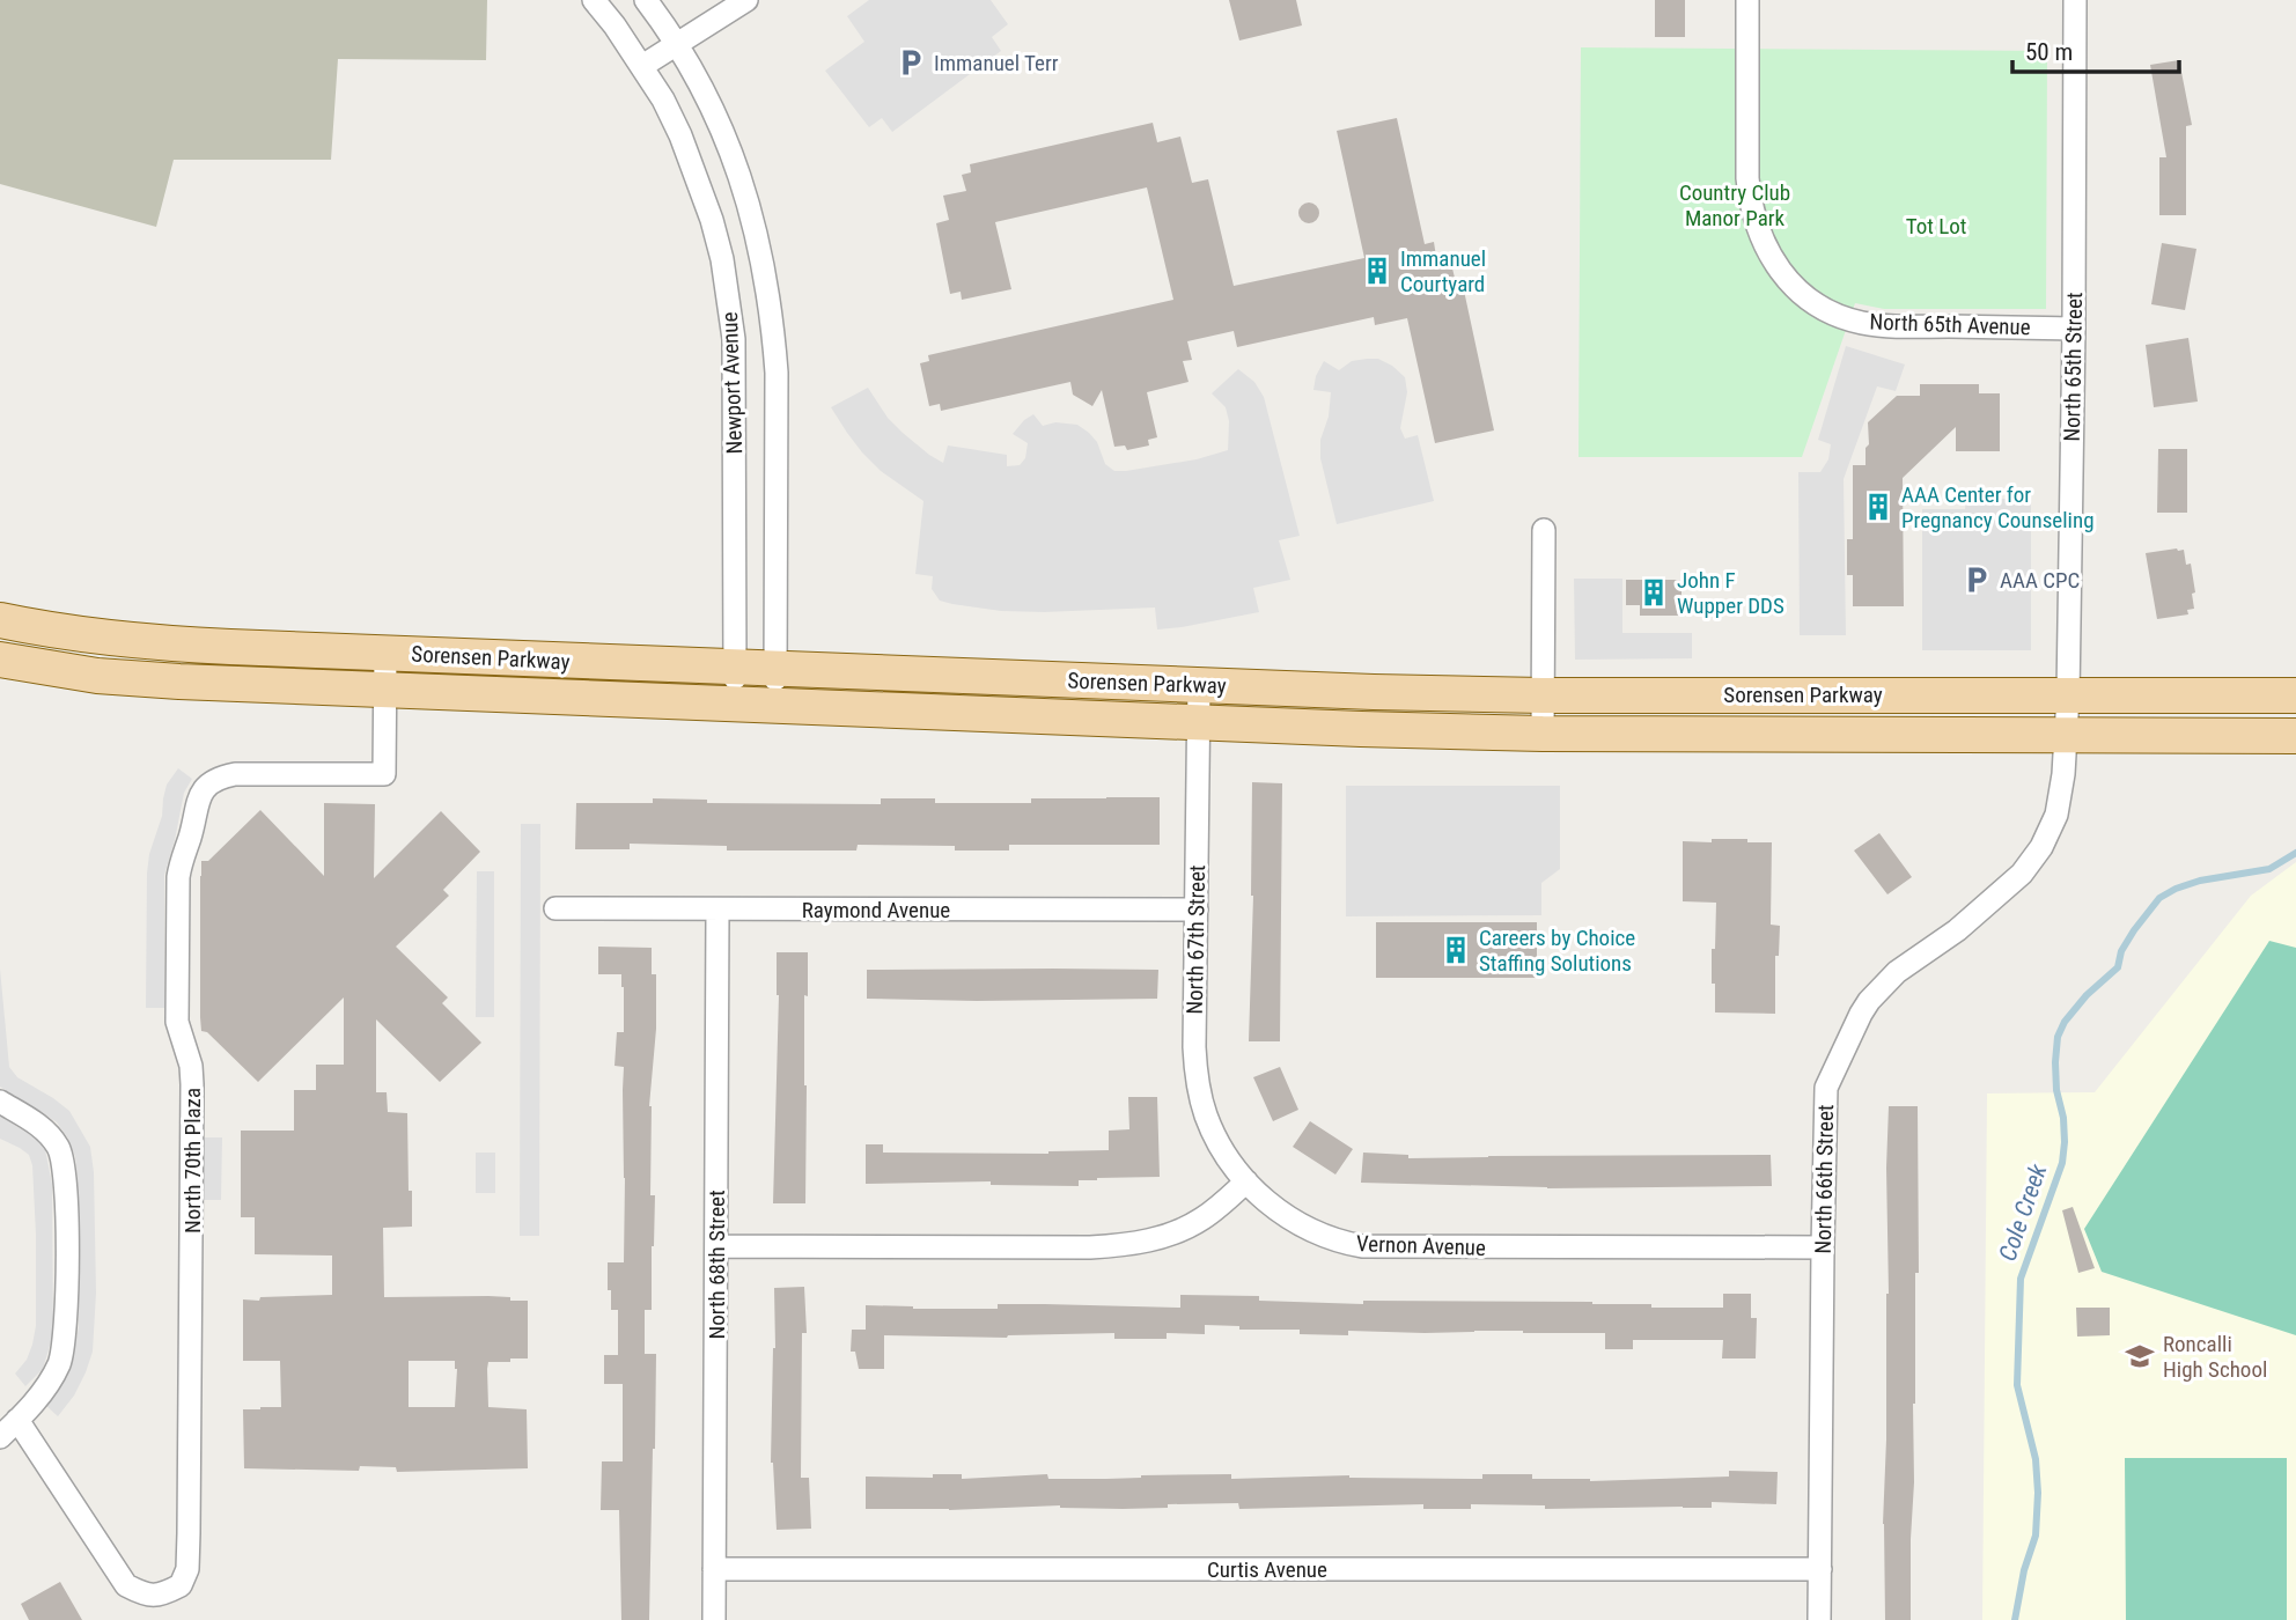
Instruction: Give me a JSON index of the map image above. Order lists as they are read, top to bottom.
{
  "streets": {
    "main road": ["Sorensen Parkway"],
    "street": [
      "North 65th Avenue",
      "North 65th Street",
      "Newport Avenue",
      "Raymond Avenue",
      "North 67th Street",
      "North 70th Plaza",
      "North 66th Street",
      "Vernon Avenue",
      "North 68th Street",
      "Curtis Avenue"
    ]
  },
  "crossings": [
    ["North 65th Avenue", "North 65th Street"],
    ["North 65th Street", "Sorensen Parkway"],
    ["North 65th Street", "North 66th Street"],
    ["Newport Avenue", "Sorensen Parkway"],
    ["Sorensen Parkway", "North 67th Street"],
    ["Sorensen Parkway", "North 70th Plaza"],
    ["Sorensen Parkway", "North 66th Street"],
    ["Raymond Avenue", "North 67th Street"],
    ["Raymond Avenue", "North 68th Street"],
    ["North 67th Street", "Vernon Avenue"],
    ["North 66th Street", "Vernon Avenue"],
    ["North 66th Street", "Curtis Avenue"],
    ["North 68th Street", "Curtis Avenue"]
  ],
  "water": ["Cole Creek"],
  "parks": ["Country Club Manor Park", "Tot Lot"],
  "places": {
    "parking": ["Immanuel Terr", "AAA CPC"],
    "building": [
      "Immanuel Courtyard",
      "AAA Center for Pregnancy Counseling",
      "John F Wupper DDS",
      "Careers by Choice Staffing Solutions"
    ],
    "school or university": ["Roncalli High School"]
  },
  "scale_bar": "50 m"
}
